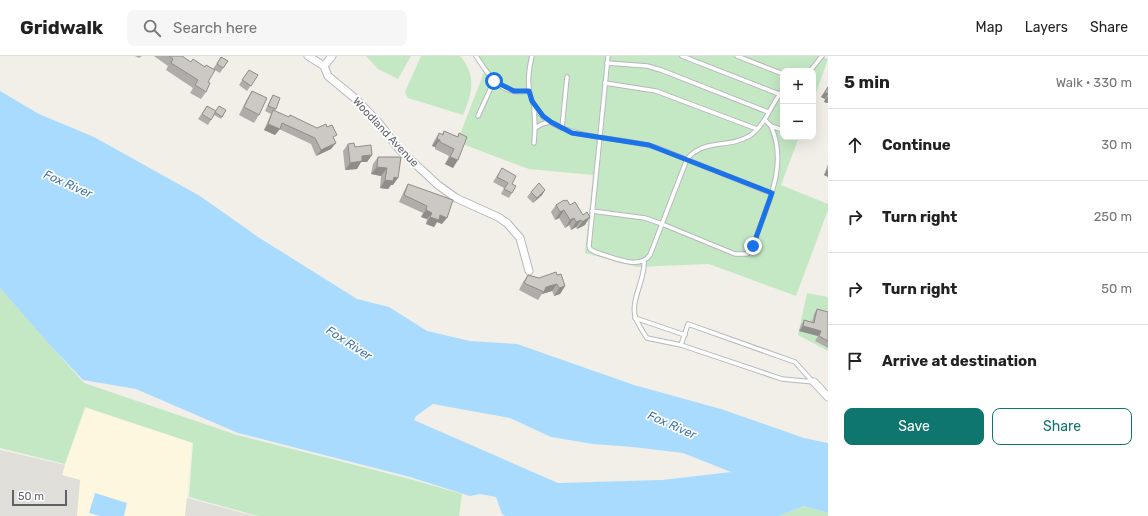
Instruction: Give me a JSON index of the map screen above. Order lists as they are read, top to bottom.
{
  "streets": {
    "street": ["Woodland Avenue"]
  },
  "water": ["Fox River"],
  "scale_bar": "50 m",
  "page": {
    "header": "Gridwalk",
    "search": "Search here",
    "nav": ["Map", "Layers", "Share"],
    "heading": ["5 min", "Walk · 330 m"],
    "map_buttons": ["+", "−"],
    "list": [
      ["Continue", "30 m"],
      ["Turn right", "250 m"],
      ["Turn right", "50 m"],
      "Arrive at destination"
    ],
    "buttons": ["Save", "Share"],
    "scale": "50 m"
  }
}
